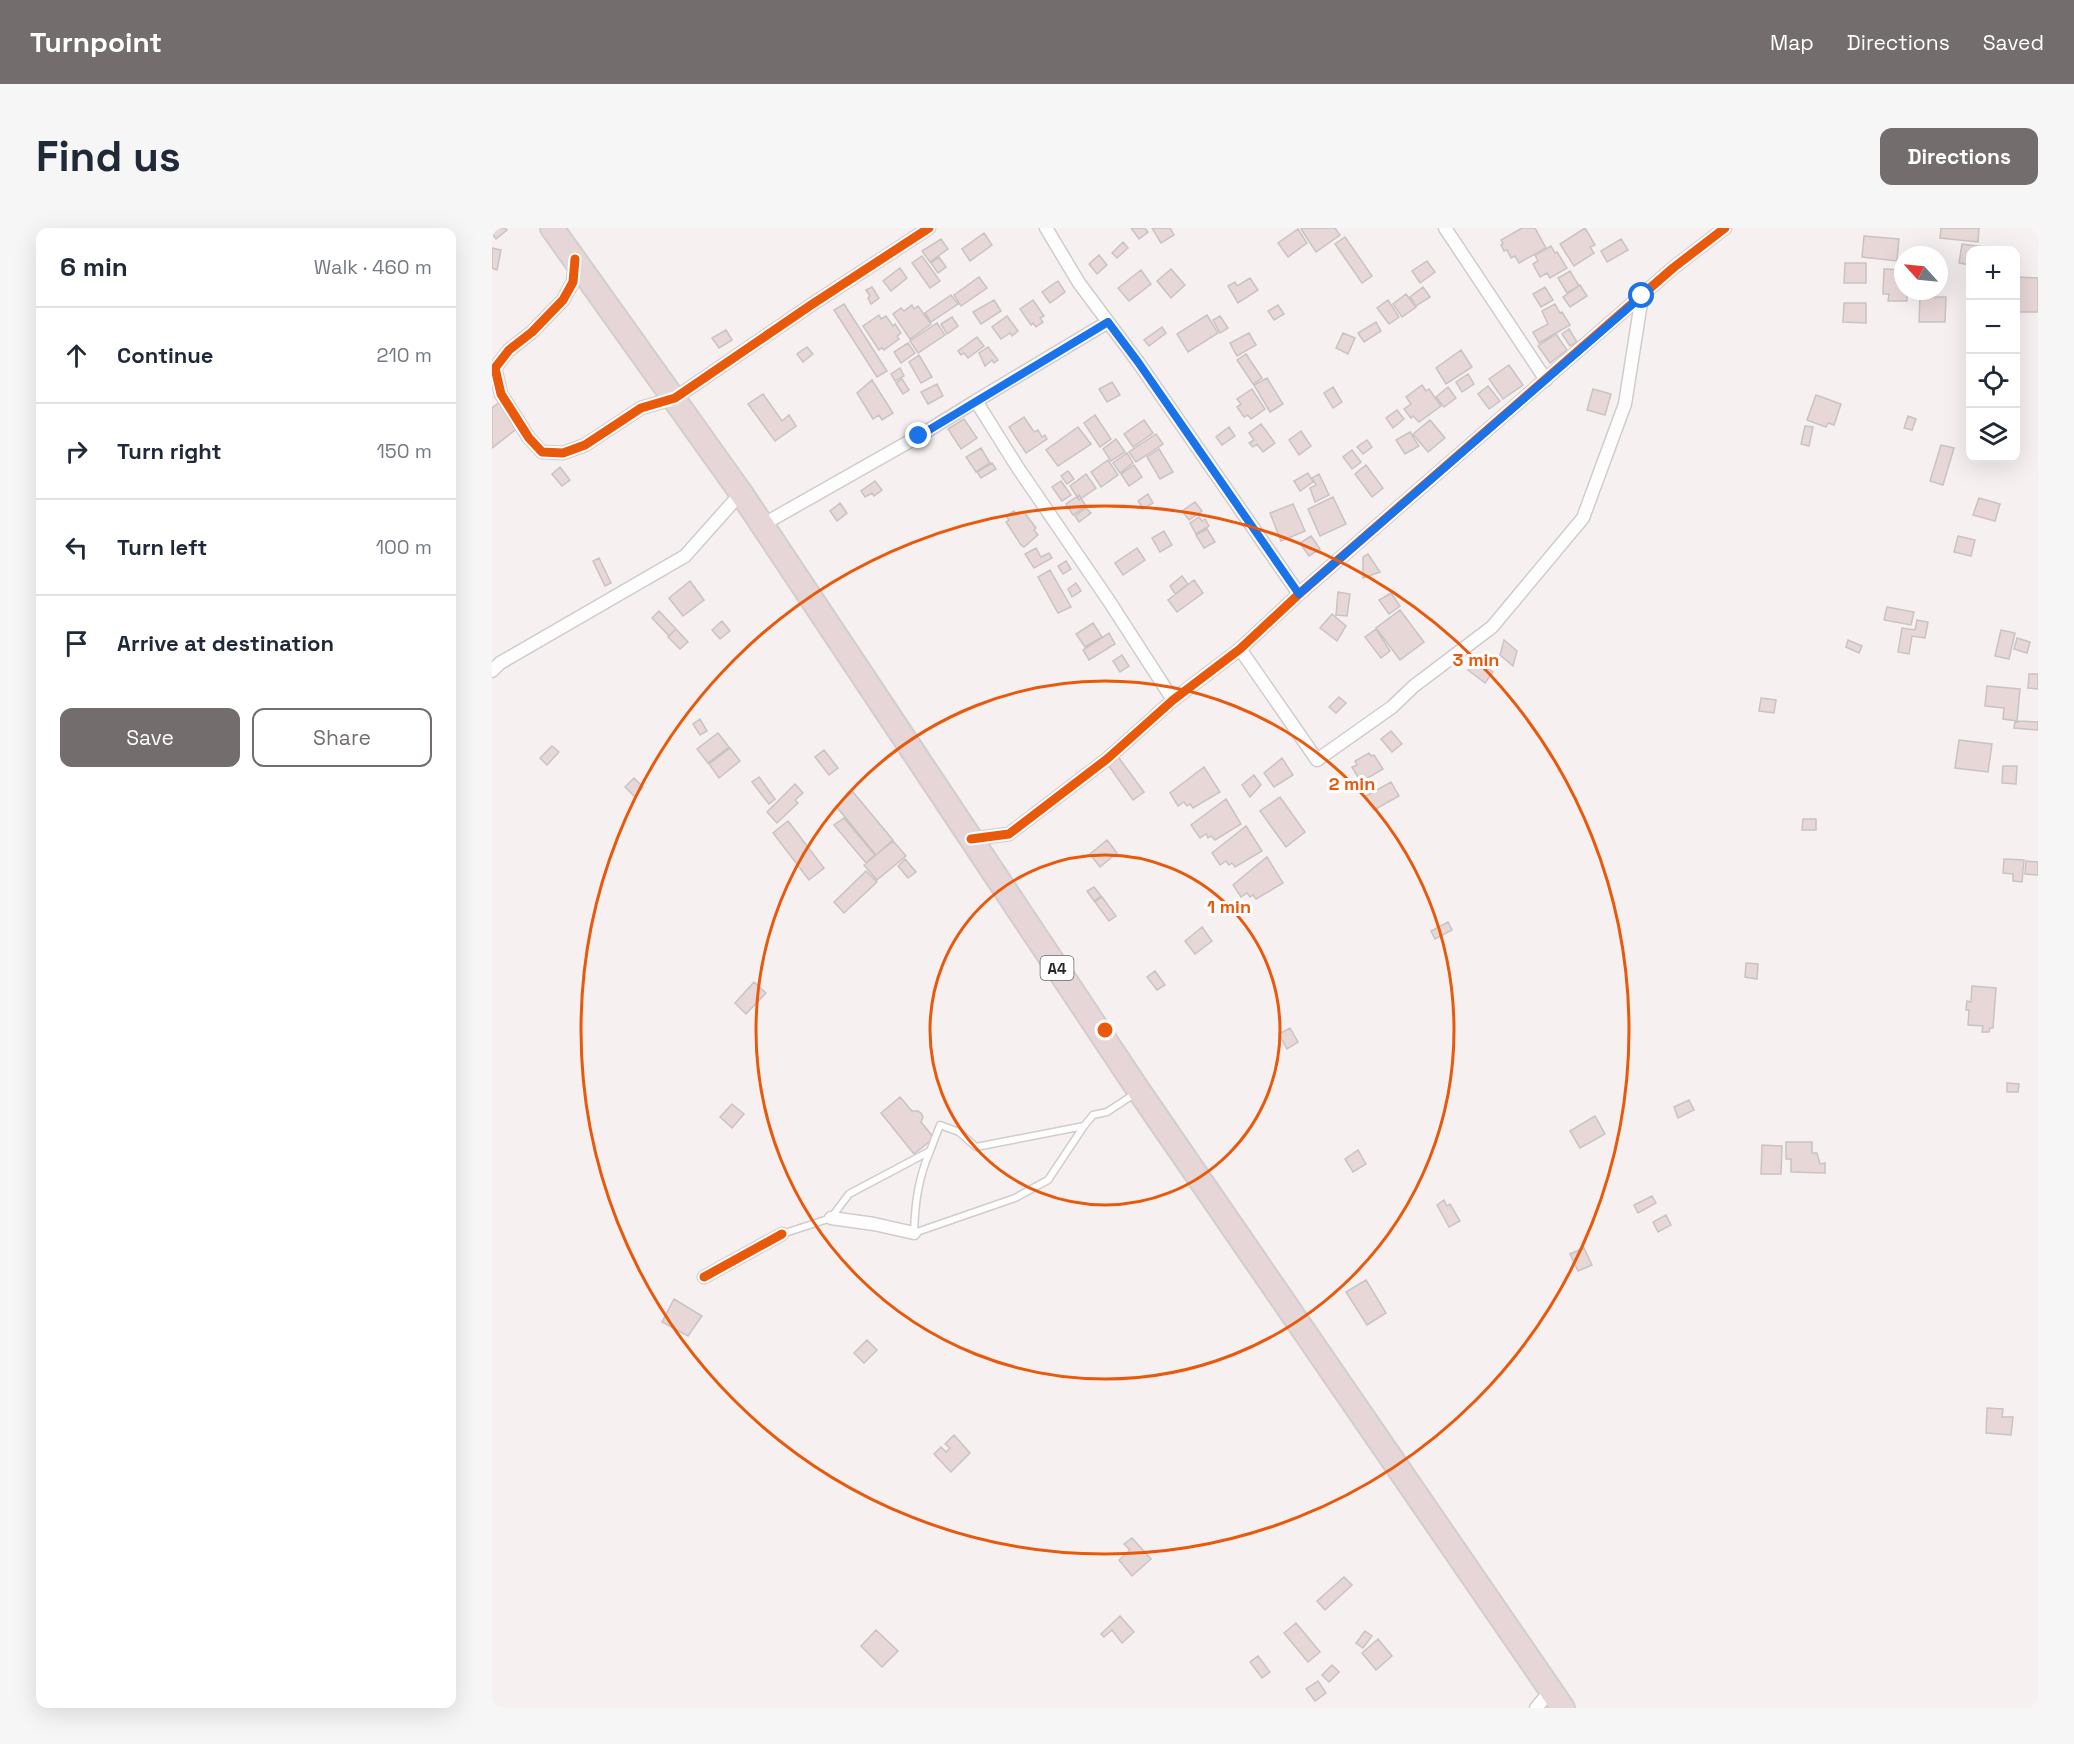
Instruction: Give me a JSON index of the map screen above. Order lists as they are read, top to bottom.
{
  "streets": {
    "highway": ["A4"]
  },
  "north": "top left",
  "page": {
    "header": "Turnpoint",
    "nav": ["Map", "Directions", "Saved"],
    "buttons": [
      "Directions",
      ["Save", "Share"]
    ],
    "title": "Find us",
    "heading": ["6 min", "Walk · 460 m"],
    "map_buttons": ["+", "−"],
    "list": [
      ["Continue", "210 m"],
      ["Turn right", "150 m"],
      ["Turn left", "100 m"],
      "Arrive at destination"
    ]
  },
  "rings": ["3 min", "2 min", "1 min"]
}
